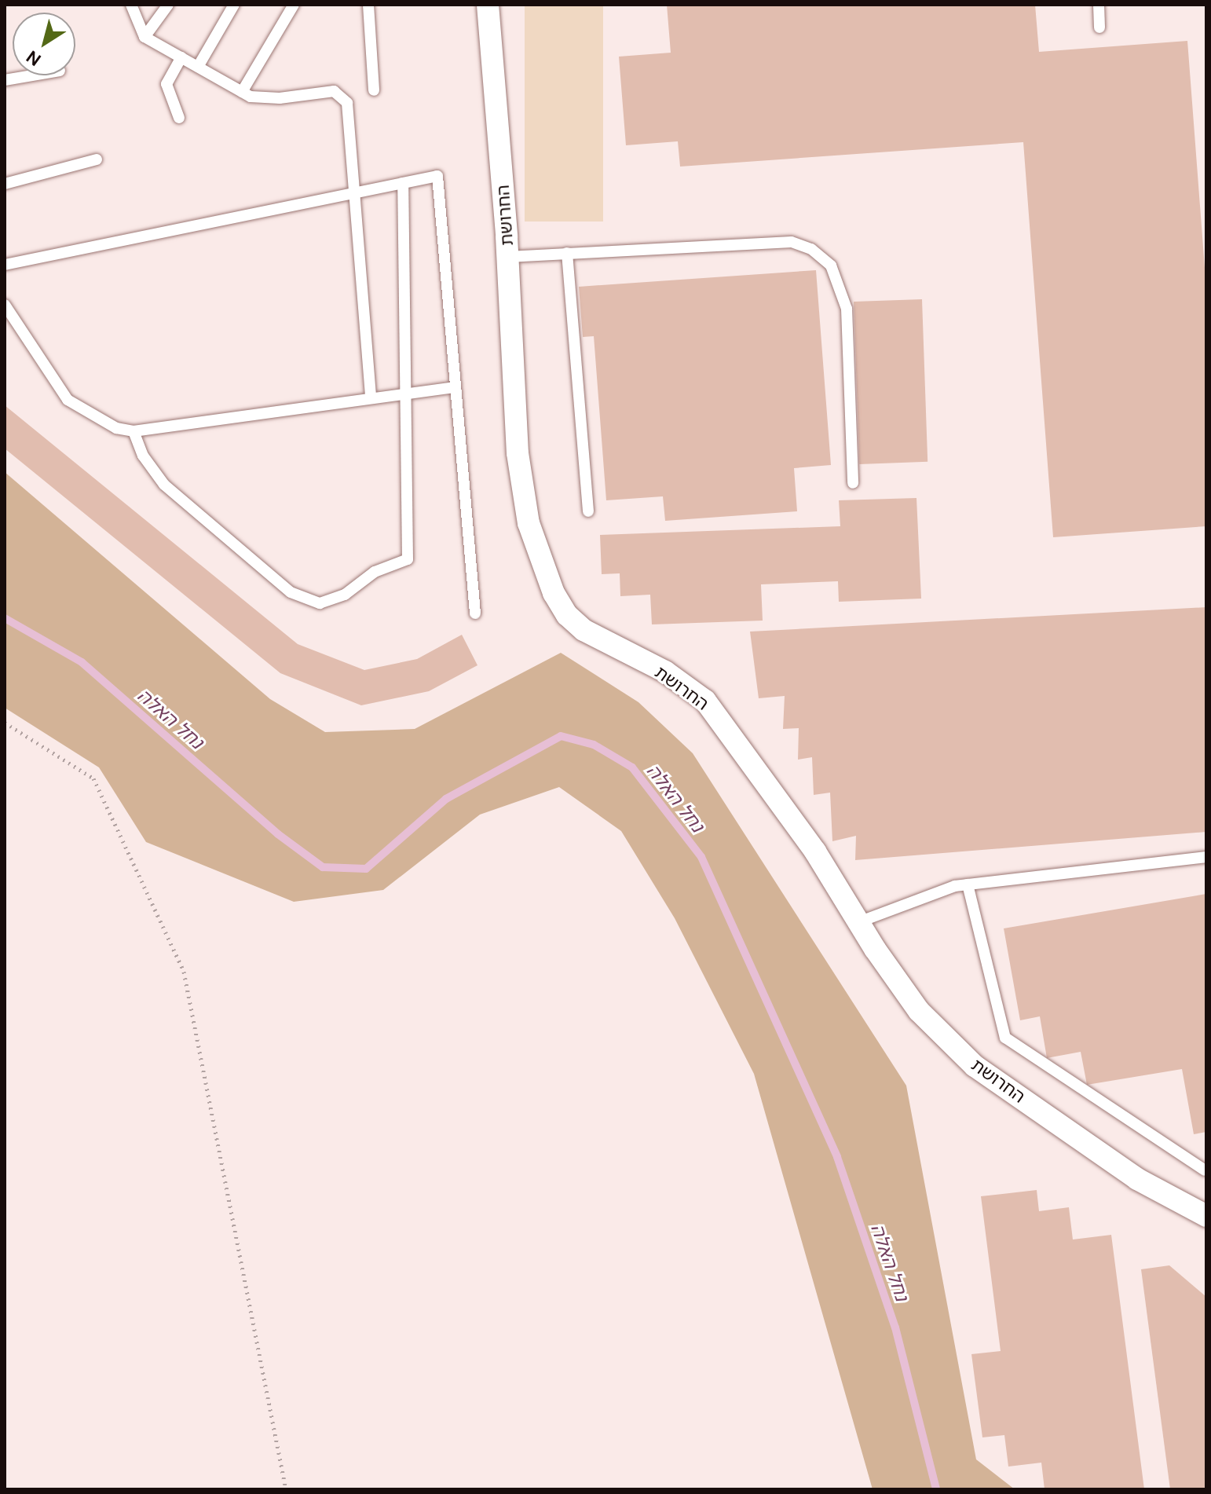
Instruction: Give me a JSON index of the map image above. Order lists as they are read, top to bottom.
{
  "streets": {
    "street": ["החרושת"]
  },
  "water": ["נחל האלה"],
  "north": "bottom left"
}
